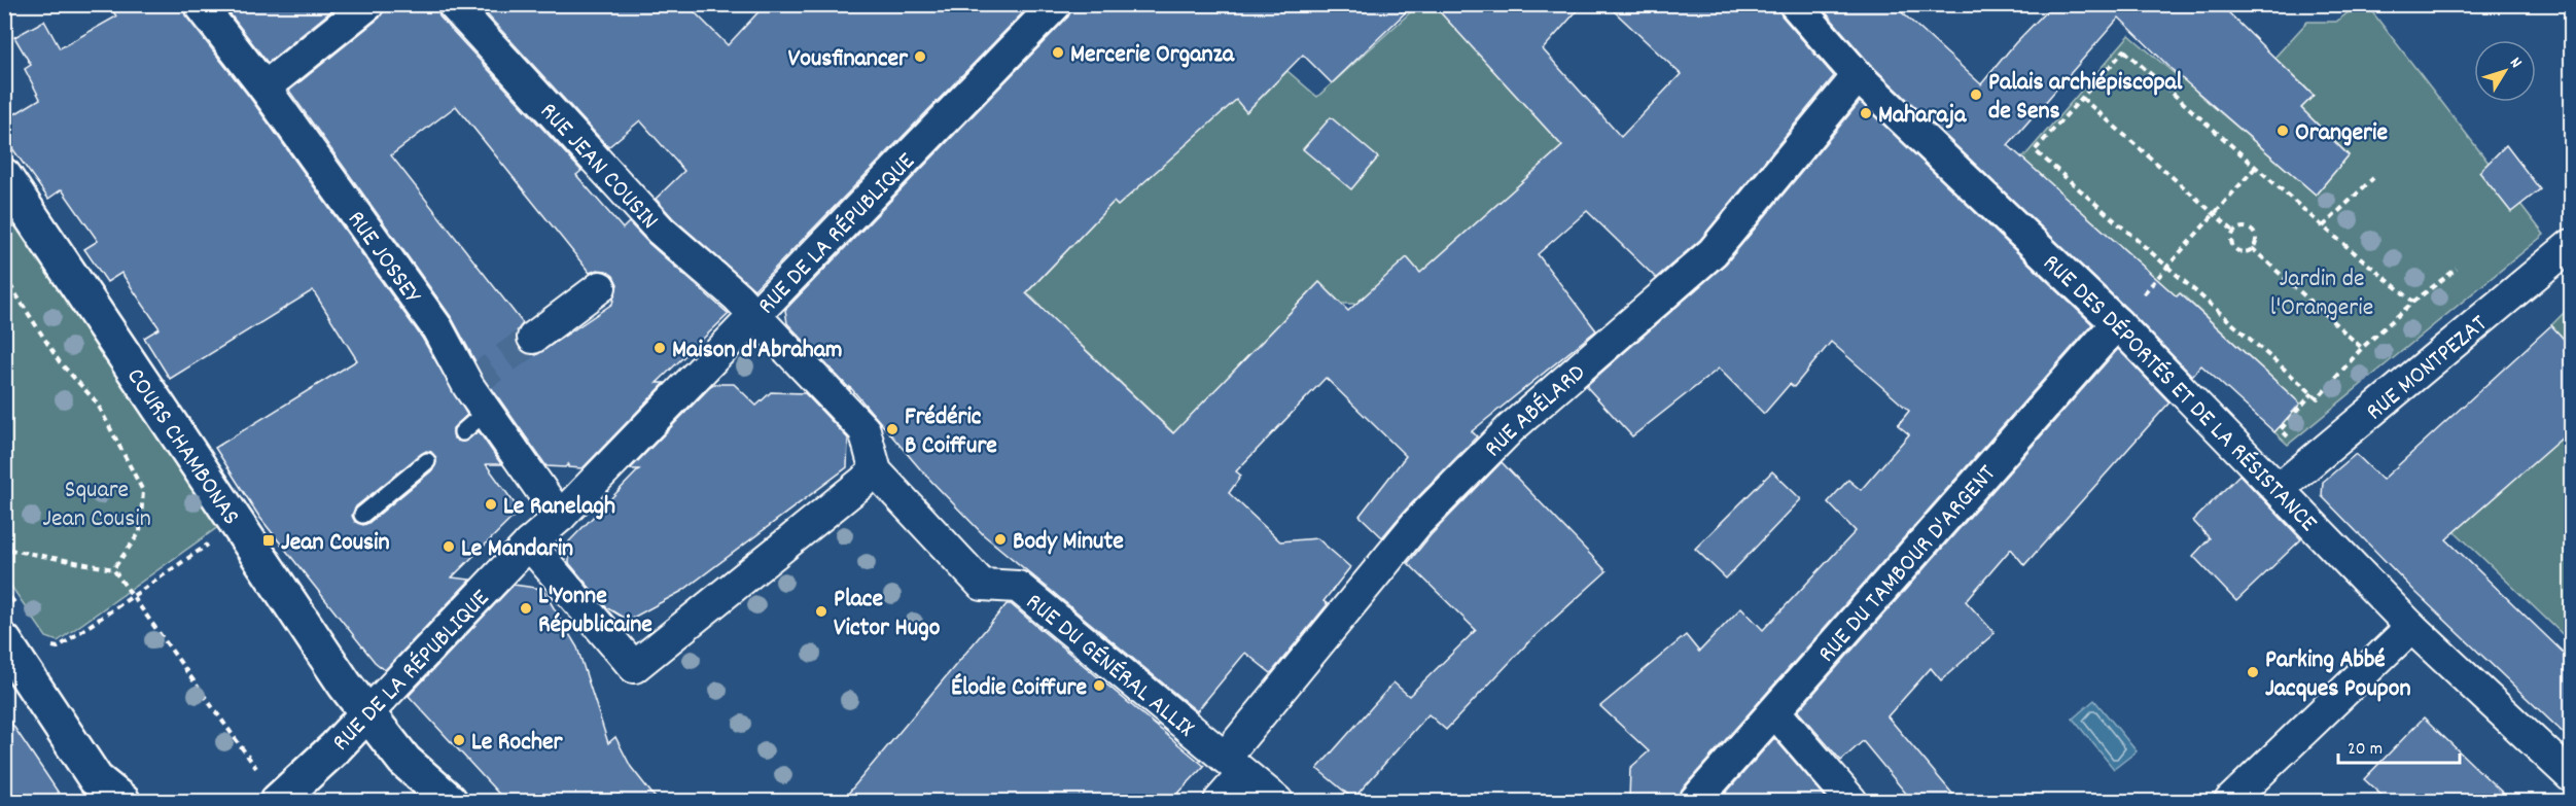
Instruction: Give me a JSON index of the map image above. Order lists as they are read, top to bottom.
{
  "streets": {
    "main road": ["RUE DE LA RÉPUBLIQUE", "COURS CHAMBONAS"],
    "street": [
      "RUE JEAN COUSIN",
      "RUE JOSSEY",
      "RUE MONTPEZAT",
      "RUE DES DÉPORTÉS ET DE LA RÉSISTANCE",
      "RUE ABÉLARD",
      "RUE DU TAMBOUR D'ARGENT",
      "RUE DU GÉNÉRAL ALLIX"
    ]
  },
  "crossings": [
    ["RUE JEAN COUSIN", "RUE DE LA RÉPUBLIQUE"],
    ["RUE JEAN COUSIN", "RUE DU GÉNÉRAL ALLIX"],
    ["RUE DE LA RÉPUBLIQUE", "RUE JOSSEY"],
    ["RUE DE LA RÉPUBLIQUE", "COURS CHAMBONAS"],
    ["RUE DE LA RÉPUBLIQUE", "RUE DU GÉNÉRAL ALLIX"],
    ["RUE MONTPEZAT", "RUE DES DÉPORTÉS ET DE LA RÉSISTANCE"],
    ["RUE DES DÉPORTÉS ET DE LA RÉSISTANCE", "RUE ABÉLARD"],
    ["RUE DES DÉPORTÉS ET DE LA RÉSISTANCE", "RUE DU TAMBOUR D'ARGENT"],
    ["RUE ABÉLARD", "RUE DU GÉNÉRAL ALLIX"]
  ],
  "parks": ["Jardin de l'Orangerie", "Square Jean Cousin"],
  "places": {
    "other": [
      "Mercerie Organza",
      "Vousfinancer",
      "Palais archiépiscopal de Sens",
      "Maharaja",
      "Orangerie",
      "Maison d'Abraham",
      "Frédéric B Coiffure",
      "Le Ranelagh",
      "Body Minute",
      "Le Mandarin",
      "L'Yonne Républicaine",
      "Place Victor Hugo",
      "Parking Abbé Jacques Poupon",
      "Élodie Coiffure",
      "Le Rocher"
    ],
    "transit": ["Jean Cousin"]
  },
  "scale_bar": "20 m",
  "north": "top right"
}
